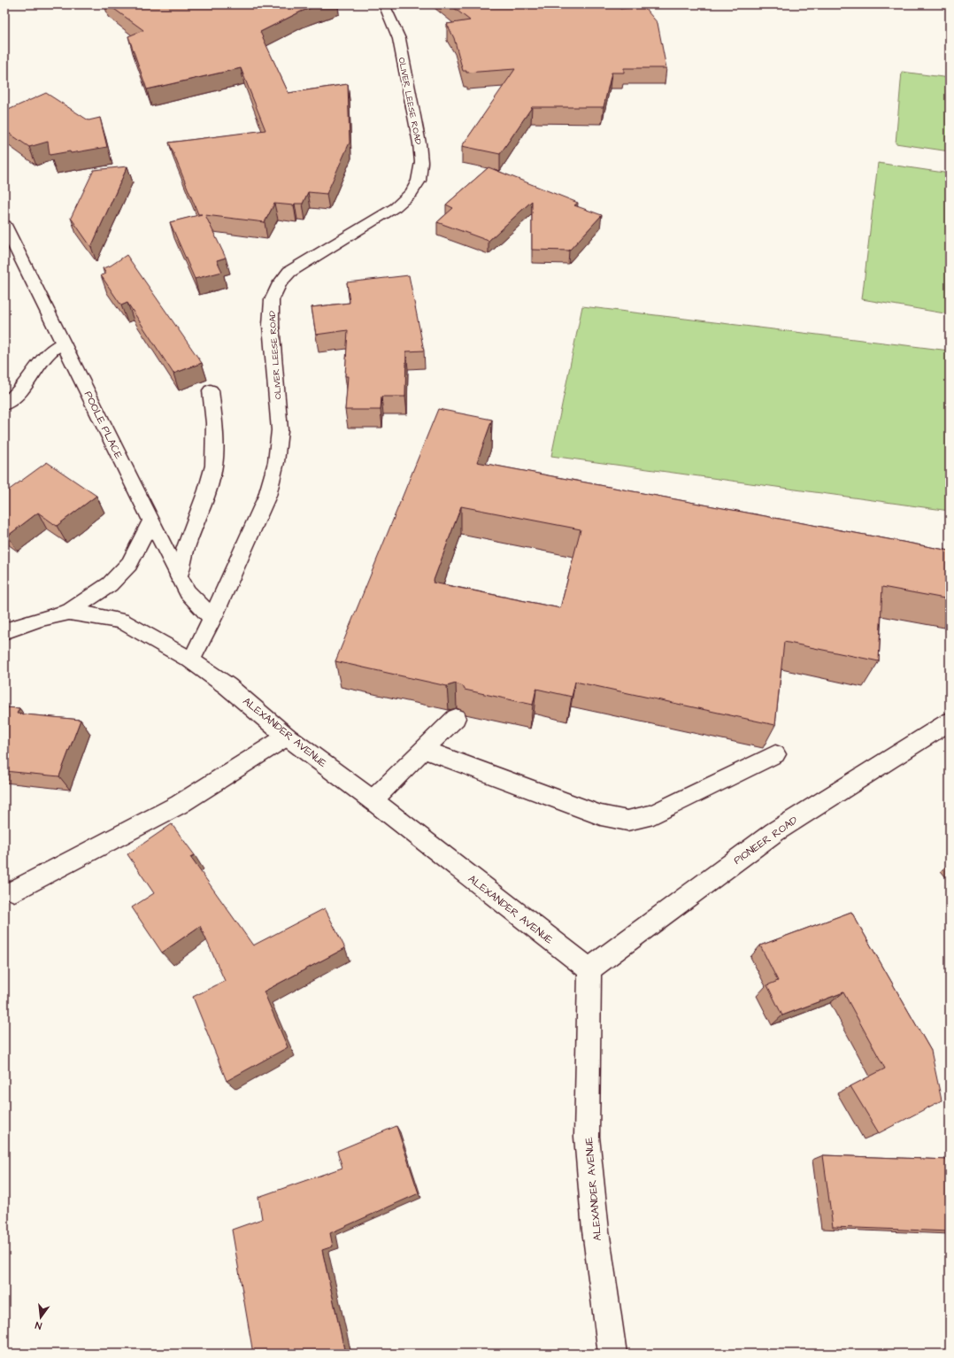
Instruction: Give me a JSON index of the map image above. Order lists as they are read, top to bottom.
{
  "streets": {
    "street": [
      "OLIVER LEESE ROAD",
      "POOLE PLACE",
      "ALEXANDER AVENUE",
      "PIONEER ROAD"
    ]
  },
  "crossings": [
    ["OLIVER LEESE ROAD", "POOLE PLACE"],
    ["OLIVER LEESE ROAD", "ALEXANDER AVENUE"],
    ["ALEXANDER AVENUE", "PIONEER ROAD"]
  ],
  "north": "bottom"
}
